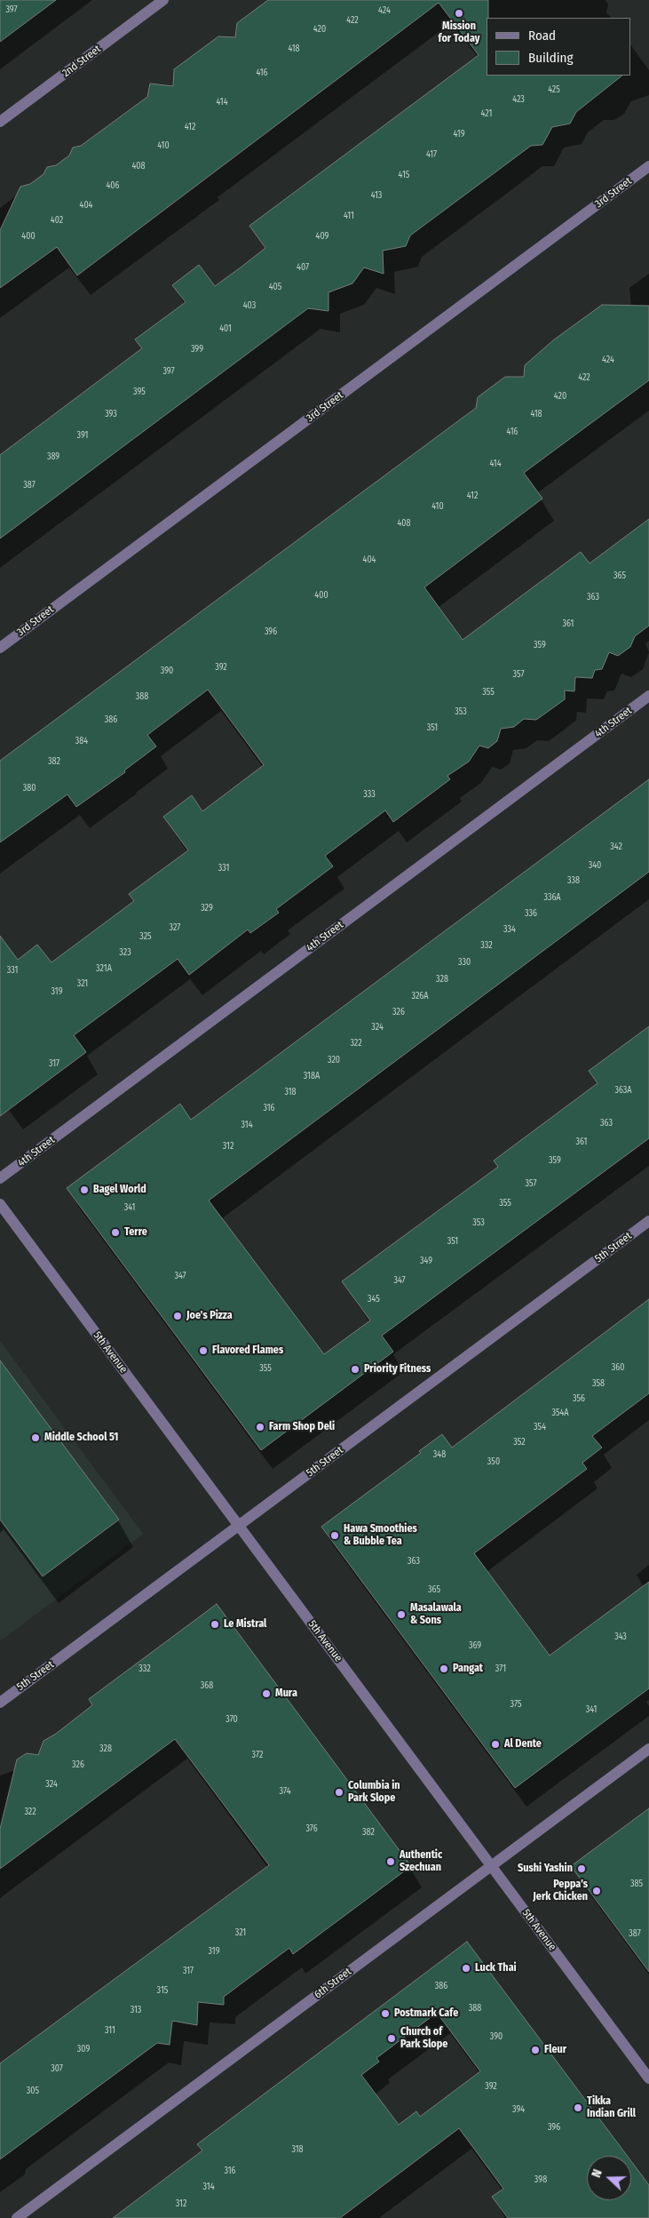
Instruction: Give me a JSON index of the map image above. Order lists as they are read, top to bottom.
{
  "streets": {
    "street": [
      "2nd Street",
      "3rd Street",
      "4th Street",
      "5th Street",
      "5th Avenue",
      "6th Street"
    ]
  },
  "crossings": [
    ["5th Street", "5th Avenue"],
    ["5th Avenue", "6th Street"]
  ],
  "places": [
    "Mission for Today",
    "Bagel World",
    "Terre",
    "Joe's Pizza",
    "Flavored Flames",
    "Priority Fitness",
    "Farm Shop Deli",
    "Middle School 51",
    "Hawa Smoothies & Bubble Tea",
    "Masalawala & Sons",
    "Le Mistral",
    "Pangat",
    "Mura",
    "Al Dente",
    "Columbia in Park Slope",
    "Authentic Szechuan",
    "Sushi Yashin",
    "Peppa's Jerk Chicken",
    "Luck Thai",
    "Postmark Cafe",
    "Church of Park Slope",
    "Fleur",
    "Tikka Indian Grill"
  ],
  "house_numbers": [
    "397",
    "424",
    "422",
    "420",
    "418",
    "416",
    "425",
    "423",
    "414",
    "421",
    "412",
    "419",
    "410",
    "417",
    "408",
    "415",
    "406",
    "413",
    "404",
    "411",
    "402",
    "400",
    "409",
    "407",
    "405",
    "403",
    "401",
    "399",
    "424",
    "397",
    "422",
    "395",
    "420",
    "393",
    "418",
    "416",
    "391",
    "389",
    "414",
    "387",
    "412",
    "410",
    "408",
    "404",
    "365",
    "400",
    "363",
    "361",
    "396",
    "359",
    "392",
    "390",
    "357",
    "355",
    "388",
    "353",
    "386",
    "351",
    "384",
    "382",
    "380",
    "333",
    "342",
    "340",
    "331",
    "338",
    "336A",
    "329",
    "336",
    "327",
    "334",
    "325",
    "332",
    "323",
    "330",
    "321A",
    "331",
    "328",
    "321",
    "319",
    "326A",
    "326",
    "324",
    "322",
    "320",
    "317",
    "318A",
    "363A",
    "318",
    "316",
    "363",
    "314",
    "361",
    "312",
    "359",
    "357",
    "355",
    "341",
    "353",
    "351",
    "349",
    "347",
    "347",
    "345",
    "360",
    "355",
    "358",
    "356",
    "354A",
    "354",
    "352",
    "348",
    "350",
    "363",
    "365",
    "343",
    "369",
    "332",
    "371",
    "368",
    "375",
    "341",
    "370",
    "328",
    "372",
    "326",
    "324",
    "374",
    "322",
    "376",
    "382",
    "385",
    "321",
    "387",
    "319",
    "317",
    "386",
    "315",
    "388",
    "313",
    "311",
    "390",
    "309",
    "307",
    "392",
    "305",
    "394",
    "396",
    "318",
    "316",
    "398",
    "314",
    "312"
  ],
  "legend": ["Road", "Building"],
  "north": "left"
}
